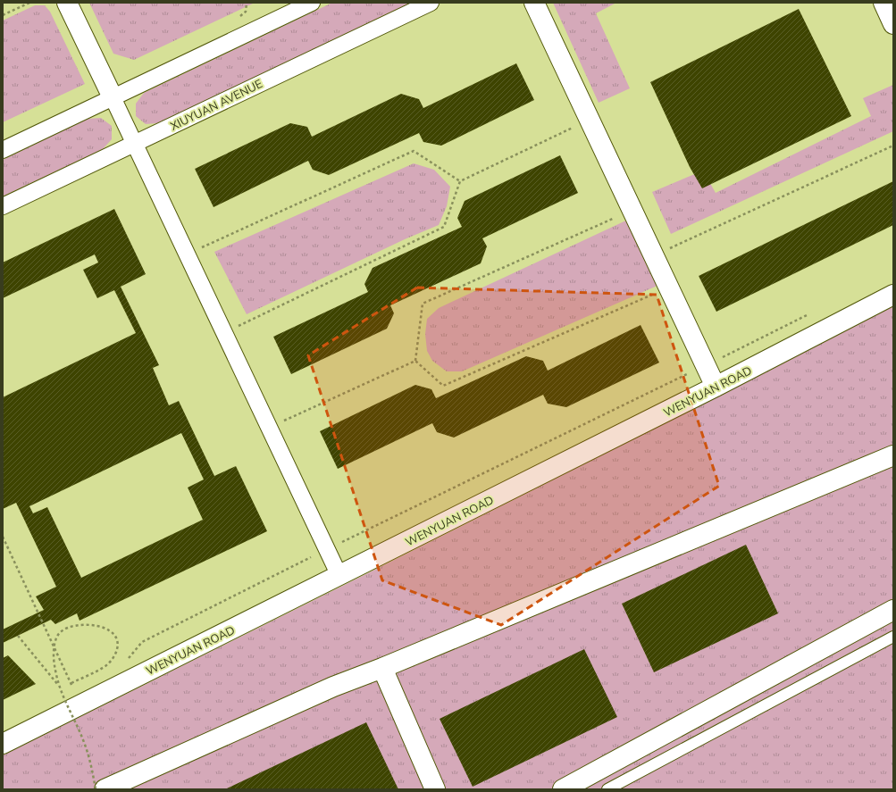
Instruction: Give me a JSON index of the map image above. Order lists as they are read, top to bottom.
{
  "streets": {
    "street": ["XIUYUAN AVENUE", "WENYUAN ROAD"]
  }
}
